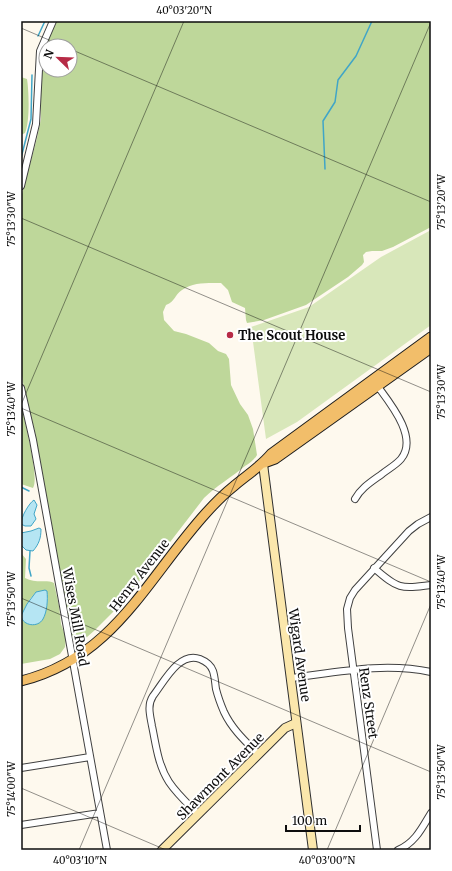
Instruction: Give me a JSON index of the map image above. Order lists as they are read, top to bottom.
{
  "streets": {
    "main road": ["Henry Avenue"],
    "street": [
      "Wises Mill Road",
      "Wigard Avenue",
      "Renz Street",
      "Shawmont Avenue"
    ]
  },
  "crossings": [
    ["Henry Avenue", "Wises Mill Road"],
    ["Henry Avenue", "Wigard Avenue"],
    ["Wigard Avenue", "Shawmont Avenue"]
  ],
  "places": ["The Scout House"],
  "scale_bar": "100 m",
  "north": "top left",
  "coordinates": [
    "40°03'20\"N",
    "75°13'20\"W",
    "75°13'30\"W",
    "75°13'40\"W",
    "75°13'50\"W",
    "75°14'00\"W",
    "40°03'10\"N",
    "40°03'00\"N"
  ]
}
